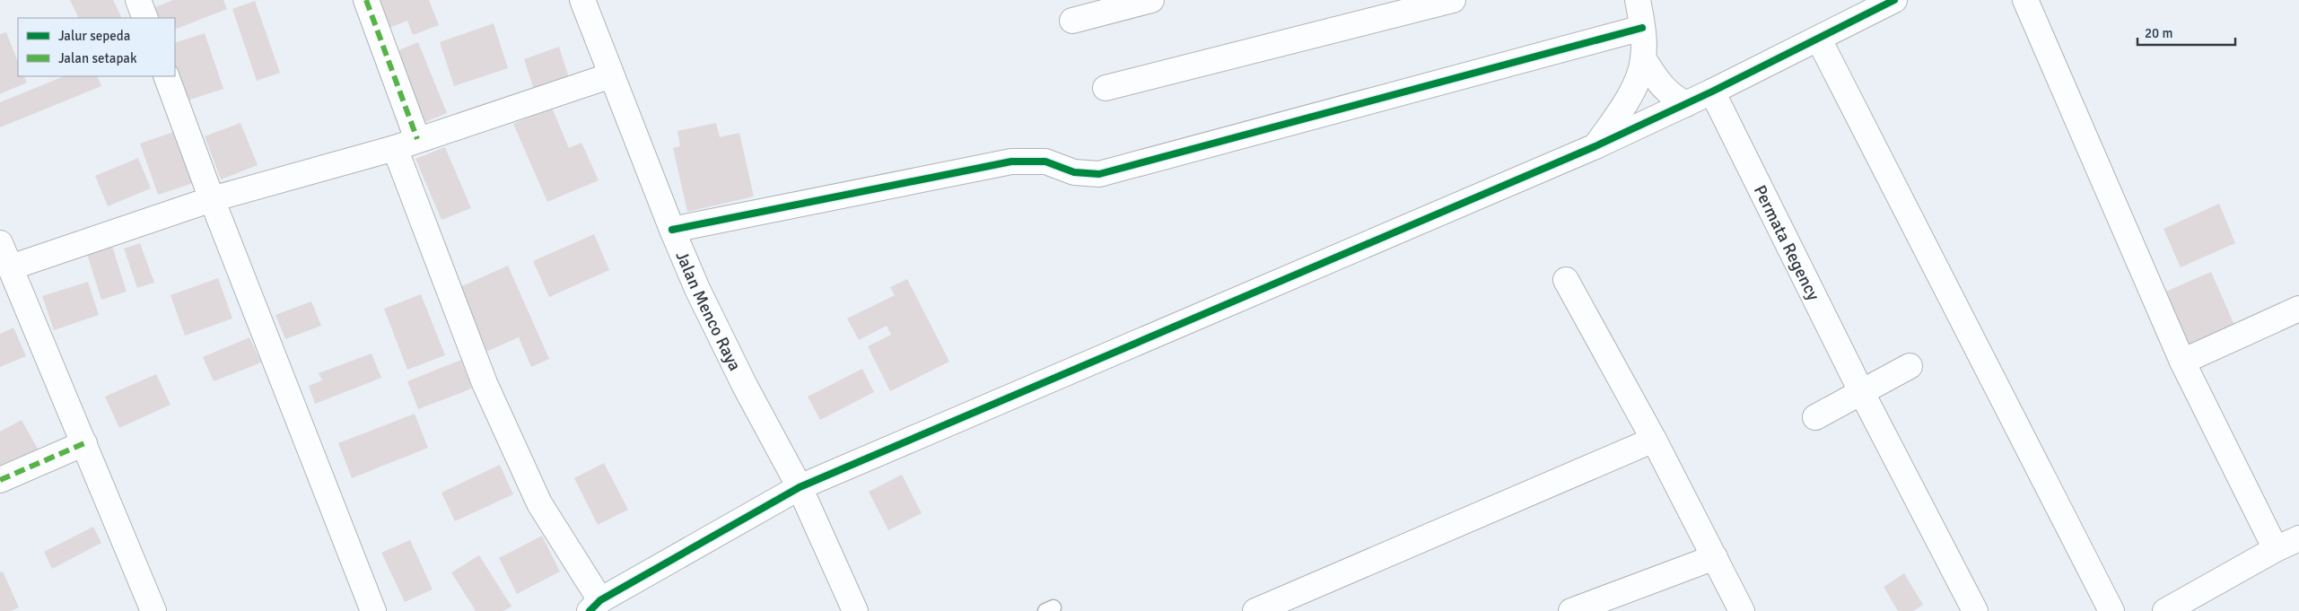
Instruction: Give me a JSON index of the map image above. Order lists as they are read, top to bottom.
{
  "streets": {
    "street": ["Permata Regency", "Jalan Menco Raya"]
  },
  "legend": ["Jalur sepeda", "Jalan setapak"],
  "scale_bar": "20 m"
}
